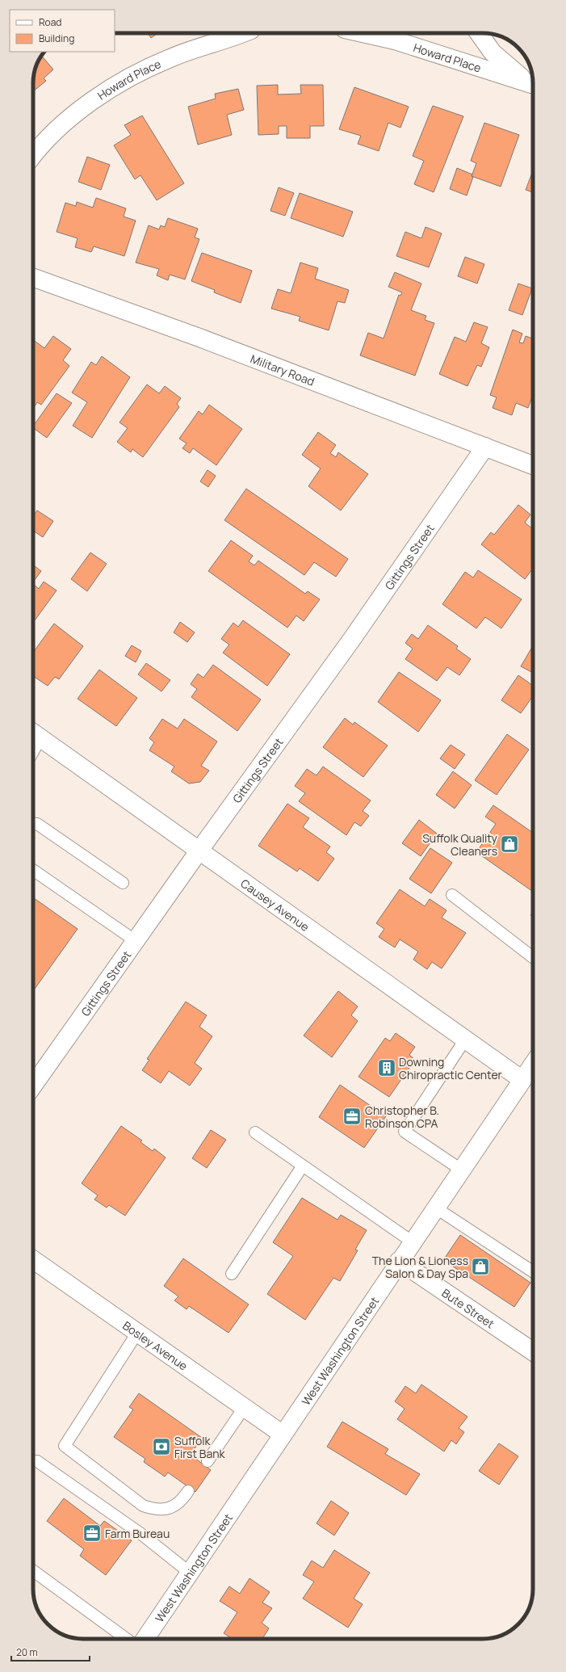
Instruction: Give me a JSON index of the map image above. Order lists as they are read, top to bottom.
{
  "streets": {
    "street": [
      "Howard Place",
      "Military Road",
      "Gittings Street",
      "Causey Avenue",
      "Bute Street",
      "Bosley Avenue",
      "West Washington Street"
    ]
  },
  "crossings": [
    ["Military Road", "Gittings Street"],
    ["Gittings Street", "Causey Avenue"],
    ["Causey Avenue", "West Washington Street"],
    ["Bute Street", "West Washington Street"],
    ["Bosley Avenue", "West Washington Street"]
  ],
  "places": {
    "shop": ["Suffolk Quality Cleaners", "The Lion & Lioness Salon & Day Spa"],
    "building": ["Downing Chiropractic Center"],
    "office": ["Christopher B. Robinson CPA", "Farm Bureau"],
    "bank": ["Suffolk First Bank"]
  },
  "legend": ["Road", "Building"],
  "scale_bar": "20 m"
}
